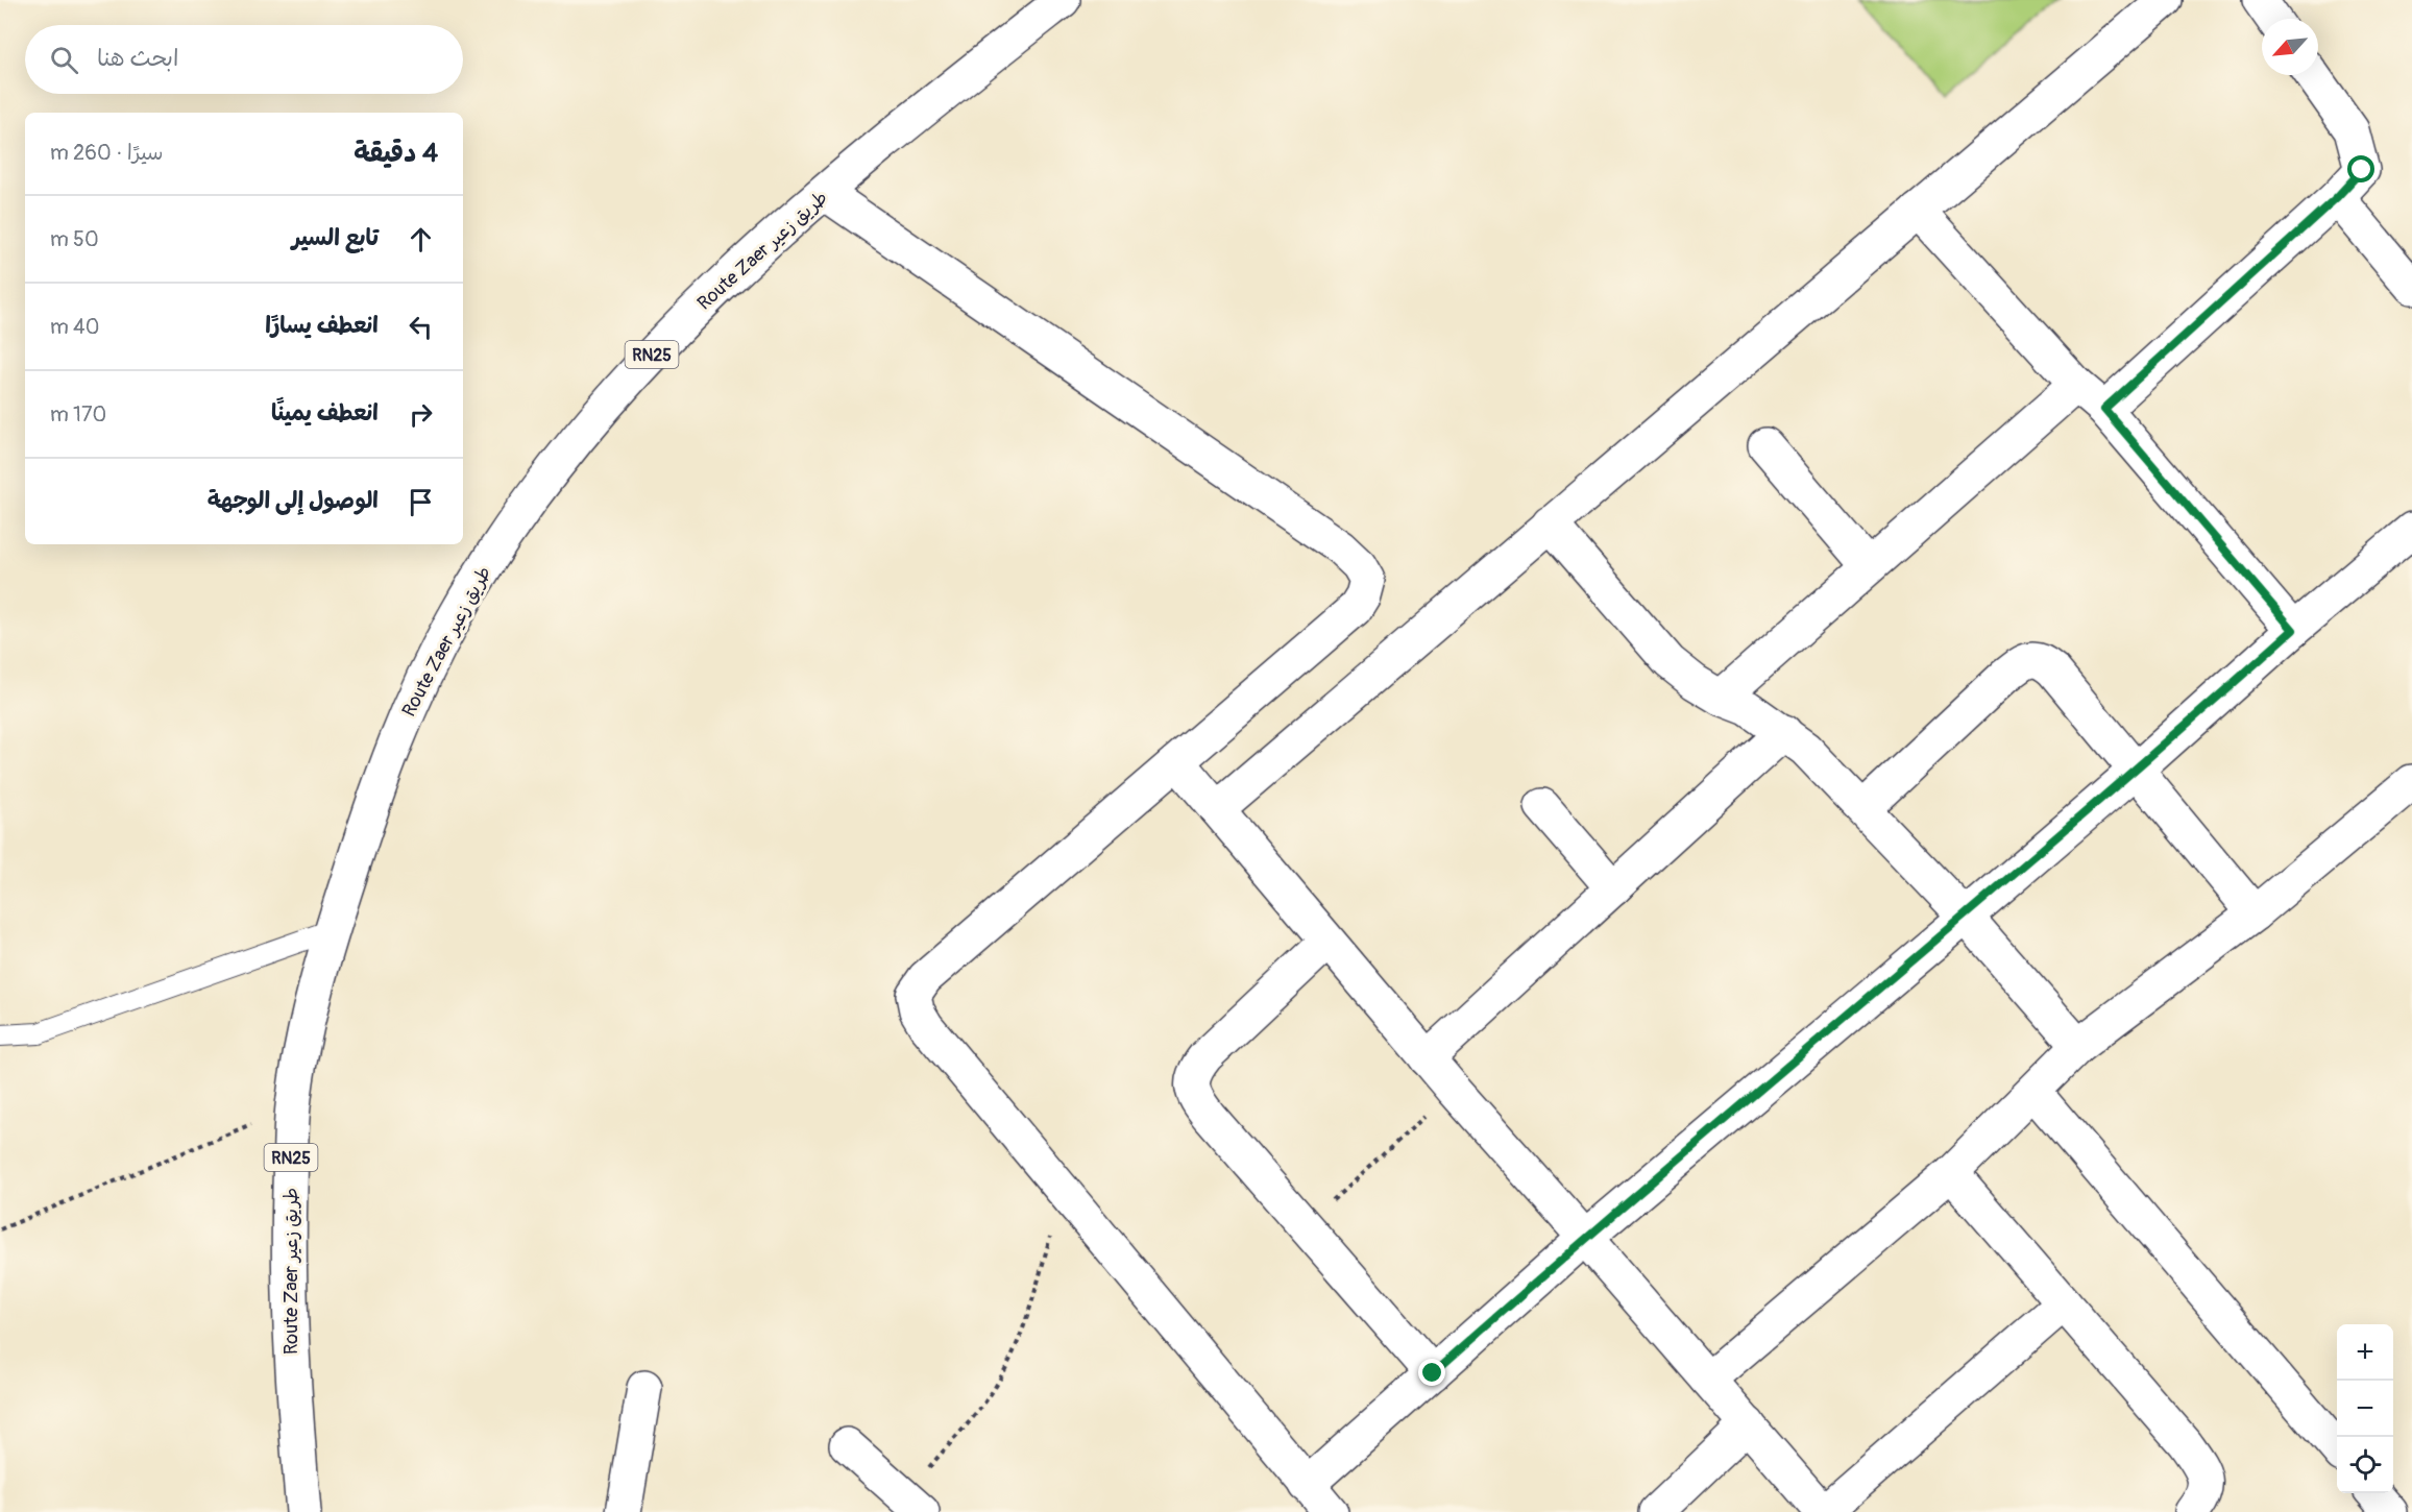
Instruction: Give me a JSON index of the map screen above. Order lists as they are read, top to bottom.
{
  "streets": {
    "street": ["Route Zaer طريق زعير", "RN25"]
  },
  "north": "bottom left",
  "page": {
    "search": "ابحث هنا",
    "heading": ["4 دقيقة", "سيرًا · 260 m"],
    "list": [
      ["تابع السير", "50 m"],
      ["انعطف يسارًا", "40 m"],
      ["انعطف يمينًا", "170 m"],
      "الوصول إلى الوجهة"
    ],
    "map_buttons": ["+", "−"]
  }
}
